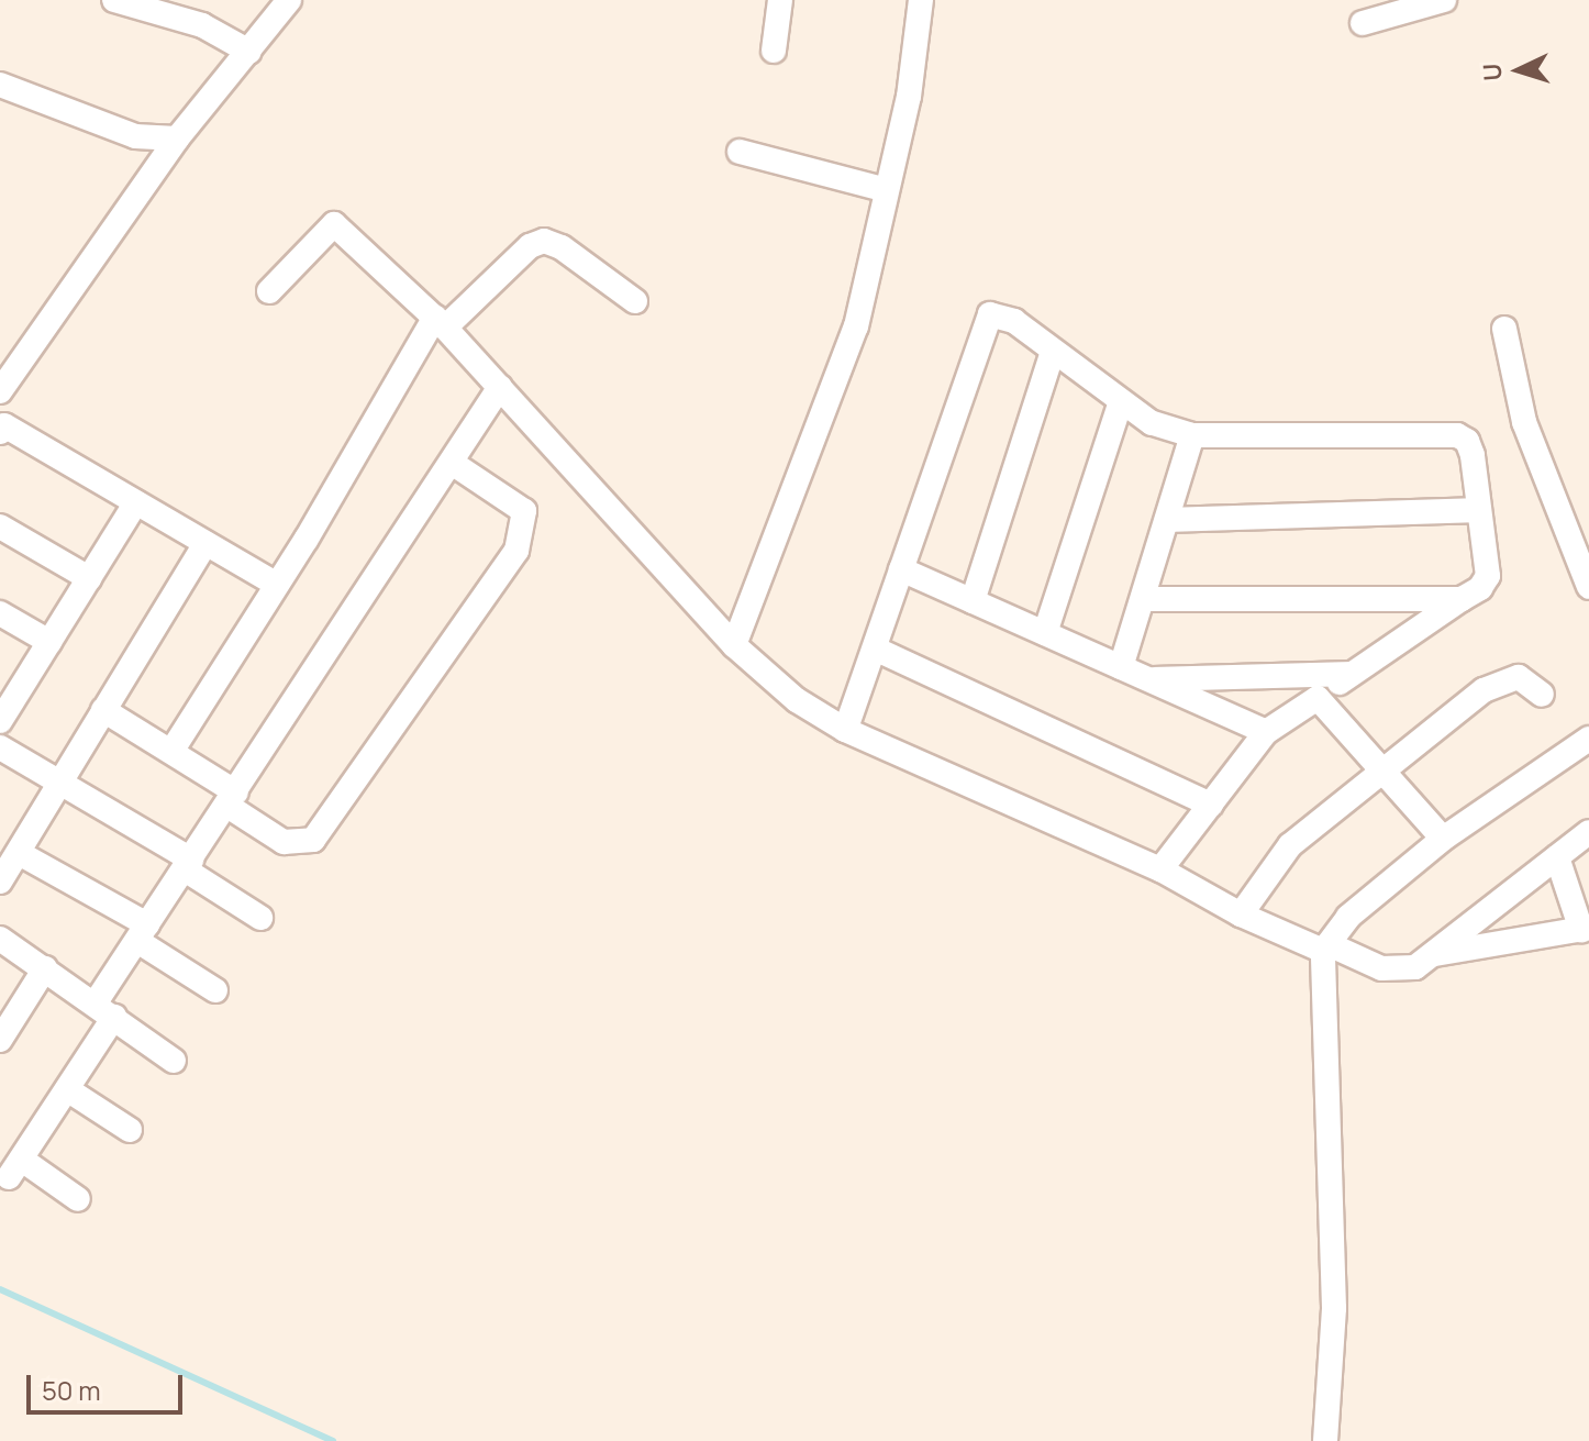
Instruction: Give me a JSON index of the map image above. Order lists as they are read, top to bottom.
{
  "scale_bar": "50 m",
  "north": "left"
}
